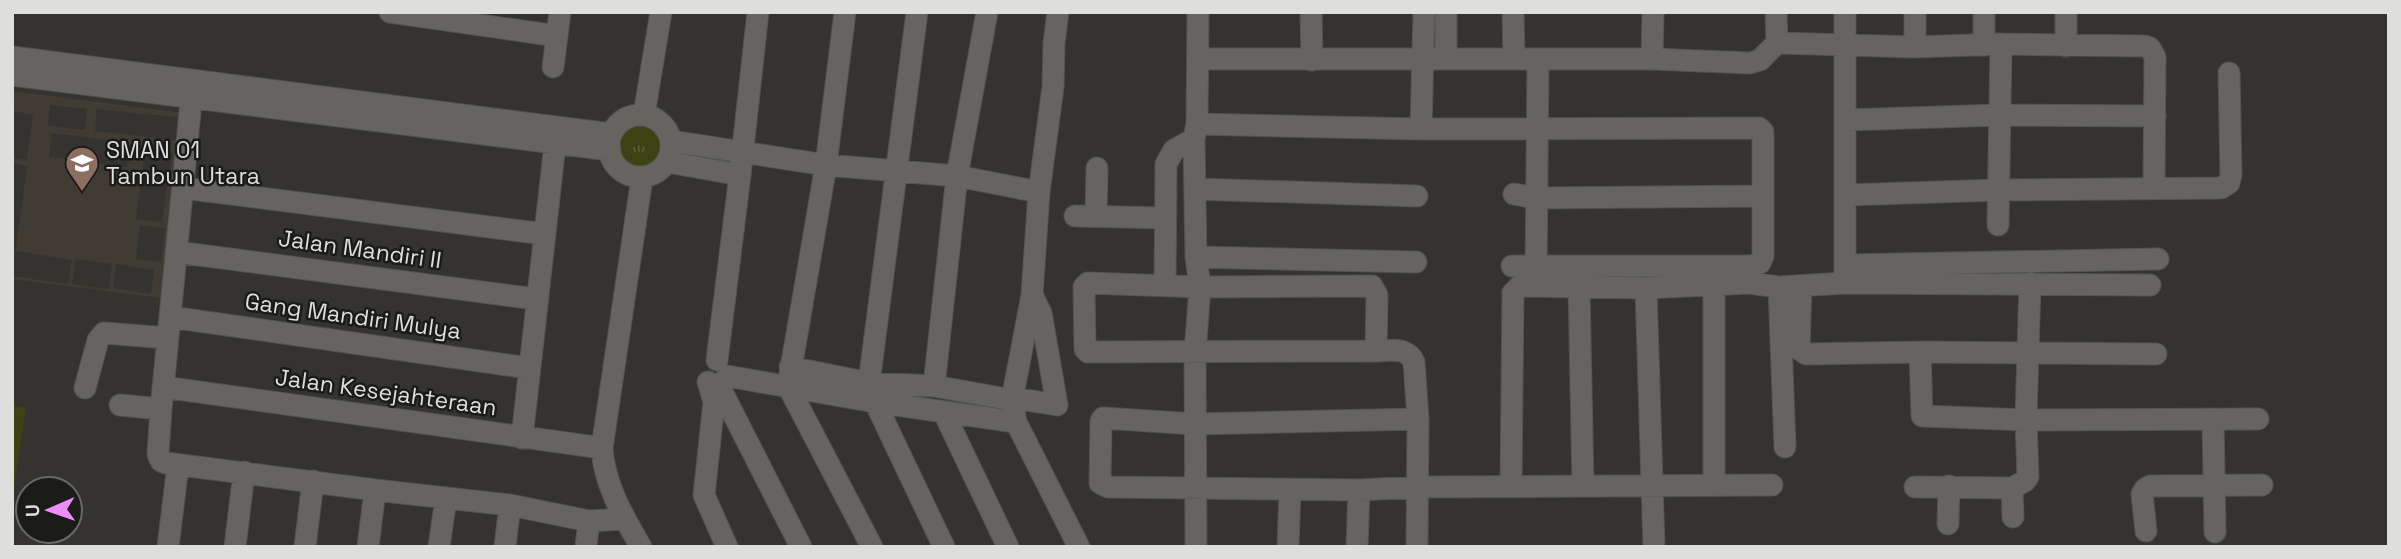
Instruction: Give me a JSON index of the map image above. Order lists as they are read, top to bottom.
{
  "streets": {
    "street": ["Jalan Mandiri II", "Gang Mandiri Mulya", "Jalan Kesejahteraan"]
  },
  "places": {
    "school or university": ["SMAN 01 Tambun Utara"]
  },
  "north": "left"
}
